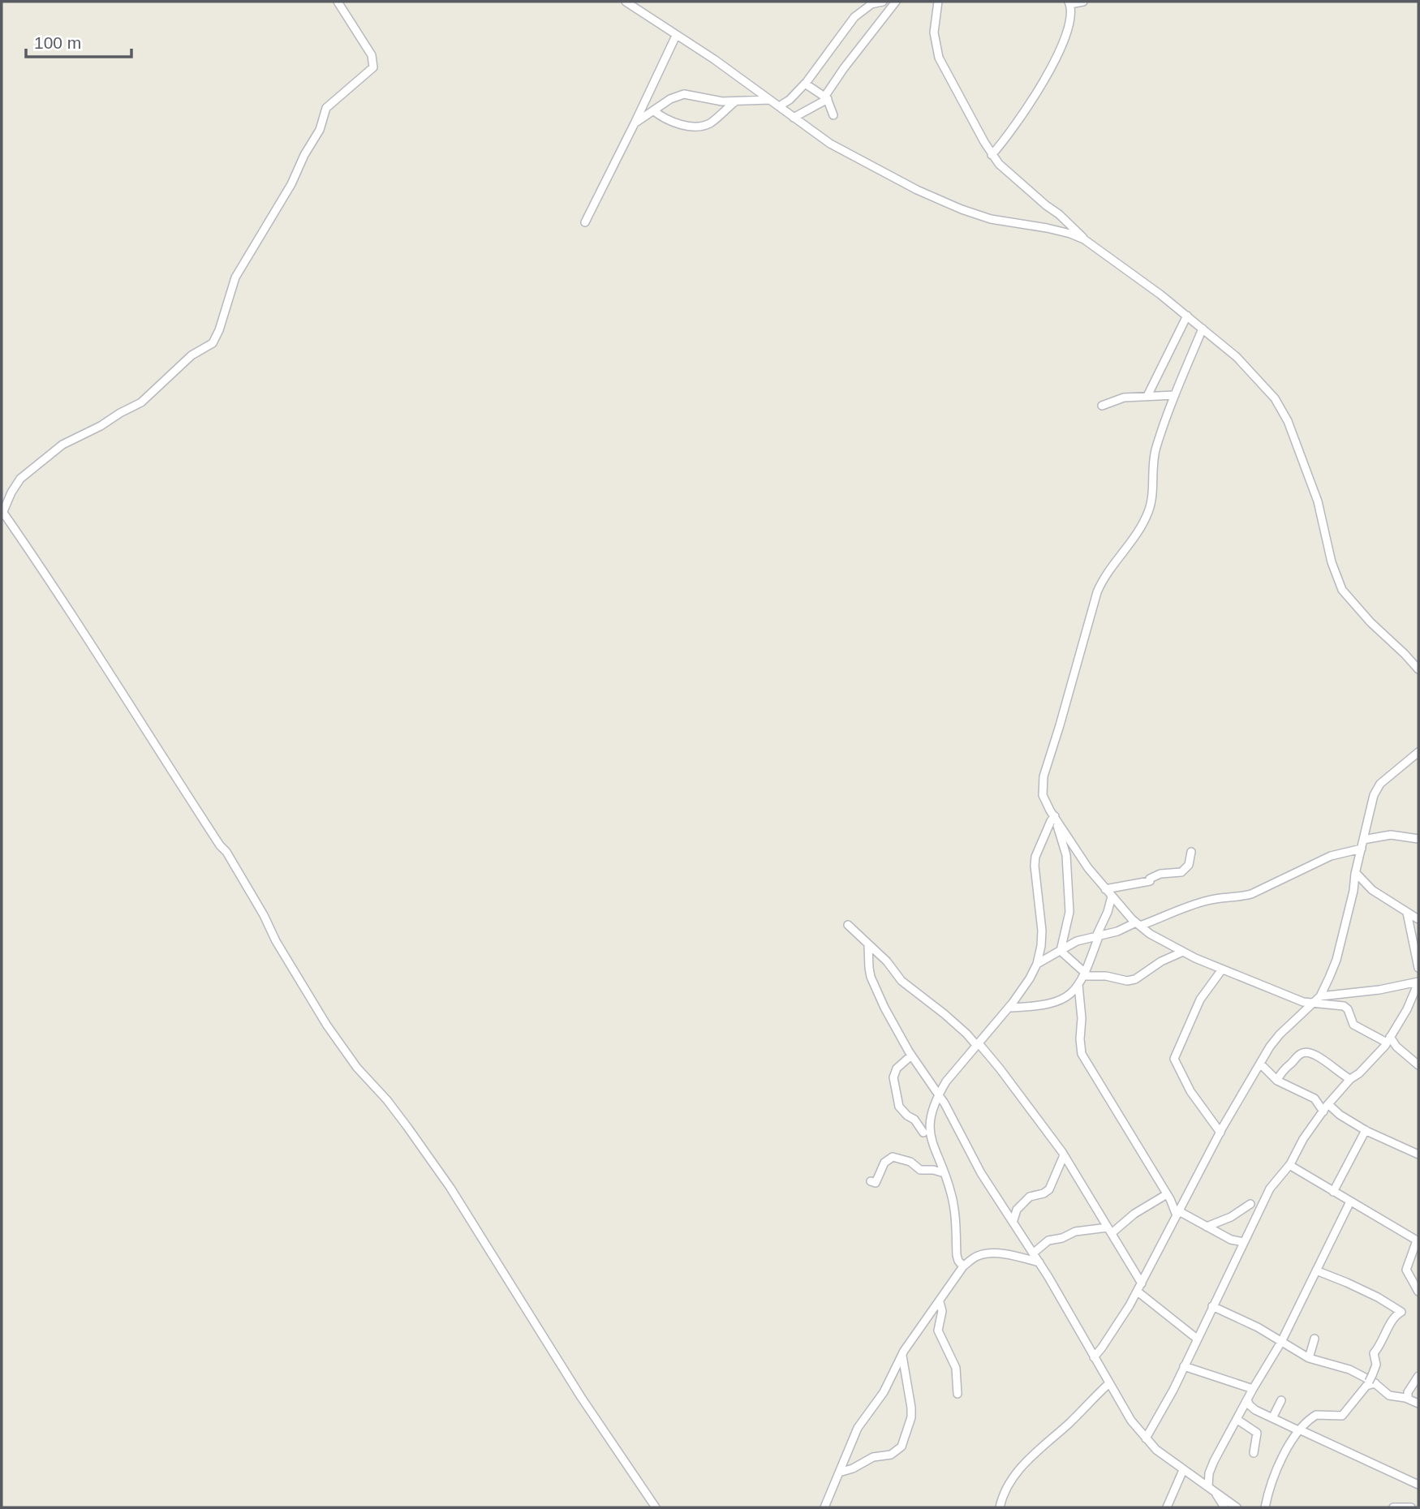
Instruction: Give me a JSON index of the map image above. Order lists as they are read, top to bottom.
{
  "scale_bar": "100 m"
}
